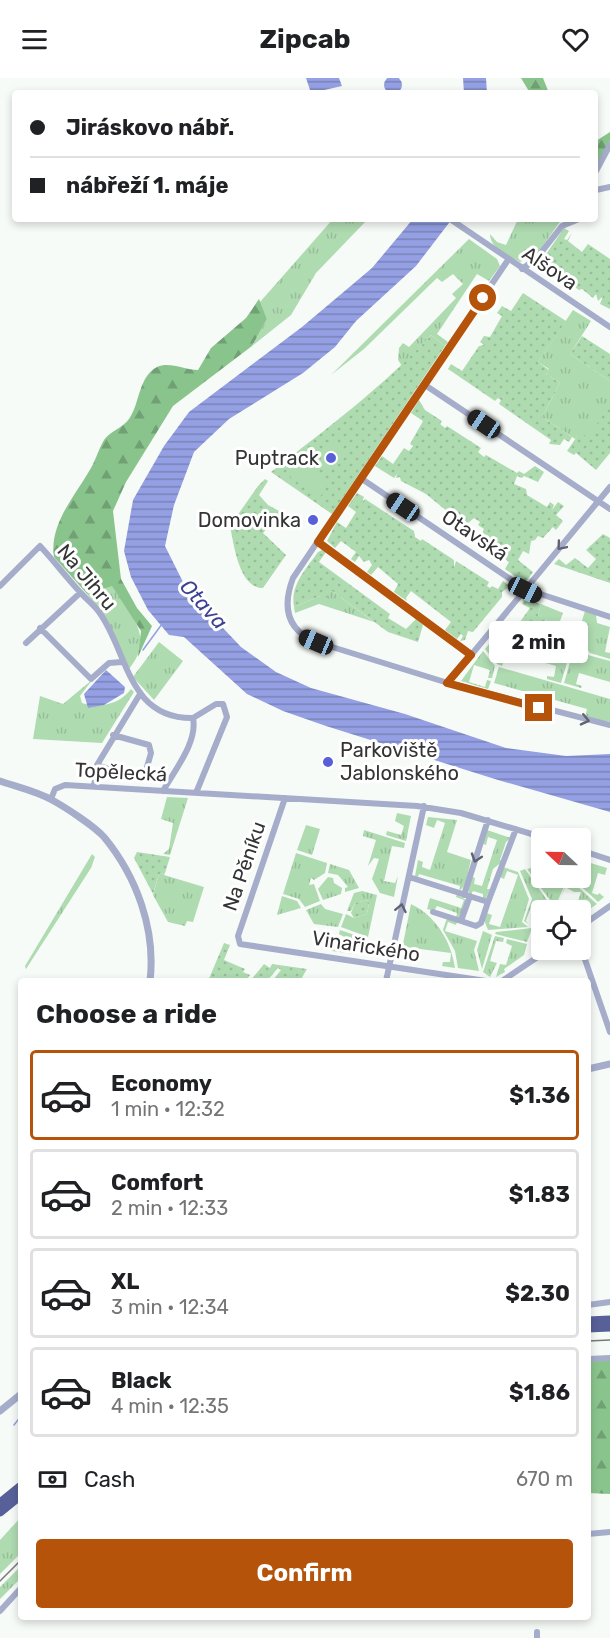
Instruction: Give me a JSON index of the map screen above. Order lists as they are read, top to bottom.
{
  "streets": {
    "street": [
      "Alšova",
      "Otavská",
      "Na Jihru",
      "Topělecká",
      "Na Pěníku",
      "Vinařického"
    ]
  },
  "crossings": [
    ["Topělecká", "Na Pěníku"],
    ["Na Pěníku", "Vinařického"]
  ],
  "water": ["Otava"],
  "places": ["Puptrack", "Domovinka", "Parkoviště Jablonského"],
  "north": "left",
  "page": {
    "header": "Zipcab",
    "banner": ["Jiráskovo nábř.", "nábřeží 1. máje"],
    "bubble": "2 min",
    "heading": "Choose a ride",
    "list": [
      {
        "name": "Economy",
        "note": "1 min · 12:32",
        "value": "$1.36"
      },
      {
        "name": "Comfort",
        "note": "2 min · 12:33",
        "value": "$1.83"
      },
      {
        "name": "XL",
        "note": "3 min · 12:34",
        "value": "$2.30"
      },
      {
        "name": "Black",
        "note": "4 min · 12:35",
        "value": "$1.86"
      }
    ],
    "pay": ["Cash", "670 m"],
    "buttons": "Confirm"
  }
}
